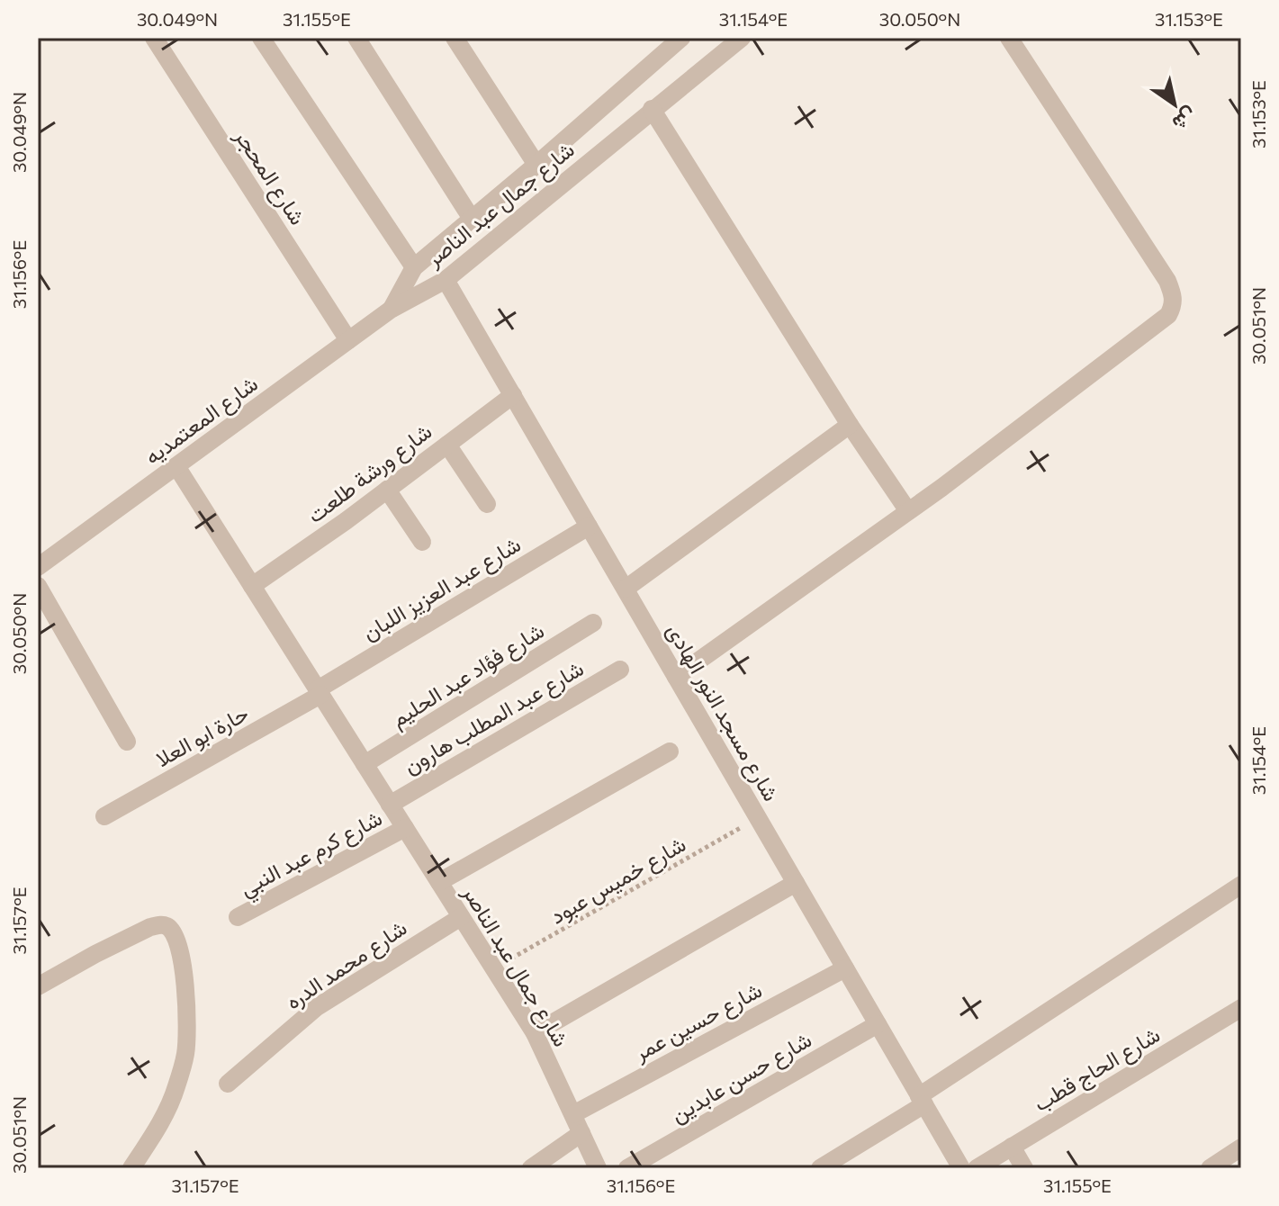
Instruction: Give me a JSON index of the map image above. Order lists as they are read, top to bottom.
{
  "streets": {
    "street": [
      "شارع المحجر",
      "شارع جمال عبد الناصر",
      "شارع المعتمديه",
      "شارع ورشة طلعت",
      "شارع عبد العزيز اللبان",
      "شارع فؤاد عبد الحليم",
      "شارع مسجد النور الهادى",
      "شارع عبد المطلب هارون",
      "حارة ابو العلا",
      "شارع كرم عبد النبي",
      "شارع محمد الدره",
      "شارع حسين عمر",
      "شارع الحاج قطب",
      "شارع حسن عابدين"
    ],
    "path": ["شارع خميس عبود"]
  },
  "crossings": [
    ["شارع المحجر", "شارع المعتمديه"],
    ["شارع جمال عبد الناصر", "شارع المعتمديه"],
    ["شارع جمال عبد الناصر", "شارع ورشة طلعت"],
    ["شارع جمال عبد الناصر", "شارع عبد العزيز اللبان"],
    ["شارع جمال عبد الناصر", "شارع فؤاد عبد الحليم"],
    ["شارع جمال عبد الناصر", "شارع مسجد النور الهادى"],
    ["شارع جمال عبد الناصر", "شارع عبد المطلب هارون"],
    ["شارع جمال عبد الناصر", "حارة ابو العلا"],
    ["شارع جمال عبد الناصر", "شارع كرم عبد النبي"],
    ["شارع جمال عبد الناصر", "شارع خميس عبود"],
    ["شارع جمال عبد الناصر", "شارع محمد الدره"],
    ["شارع جمال عبد الناصر", "شارع حسين عمر"],
    ["شارع ورشة طلعت", "شارع مسجد النور الهادى"],
    ["شارع عبد العزيز اللبان", "شارع مسجد النور الهادى"],
    ["شارع عبد العزيز اللبان", "حارة ابو العلا"],
    ["شارع مسجد النور الهادى", "شارع خميس عبود"],
    ["شارع مسجد النور الهادى", "شارع حسين عمر"],
    ["شارع مسجد النور الهادى", "شارع حسن عابدين"]
  ],
  "north": "bottom right",
  "coordinates": [
    "30.049°N",
    "31.155°E",
    "31.154°E",
    "30.050°N",
    "31.153°E",
    "31.156°E",
    "30.051°N",
    "31.157°E"
  ]
}
